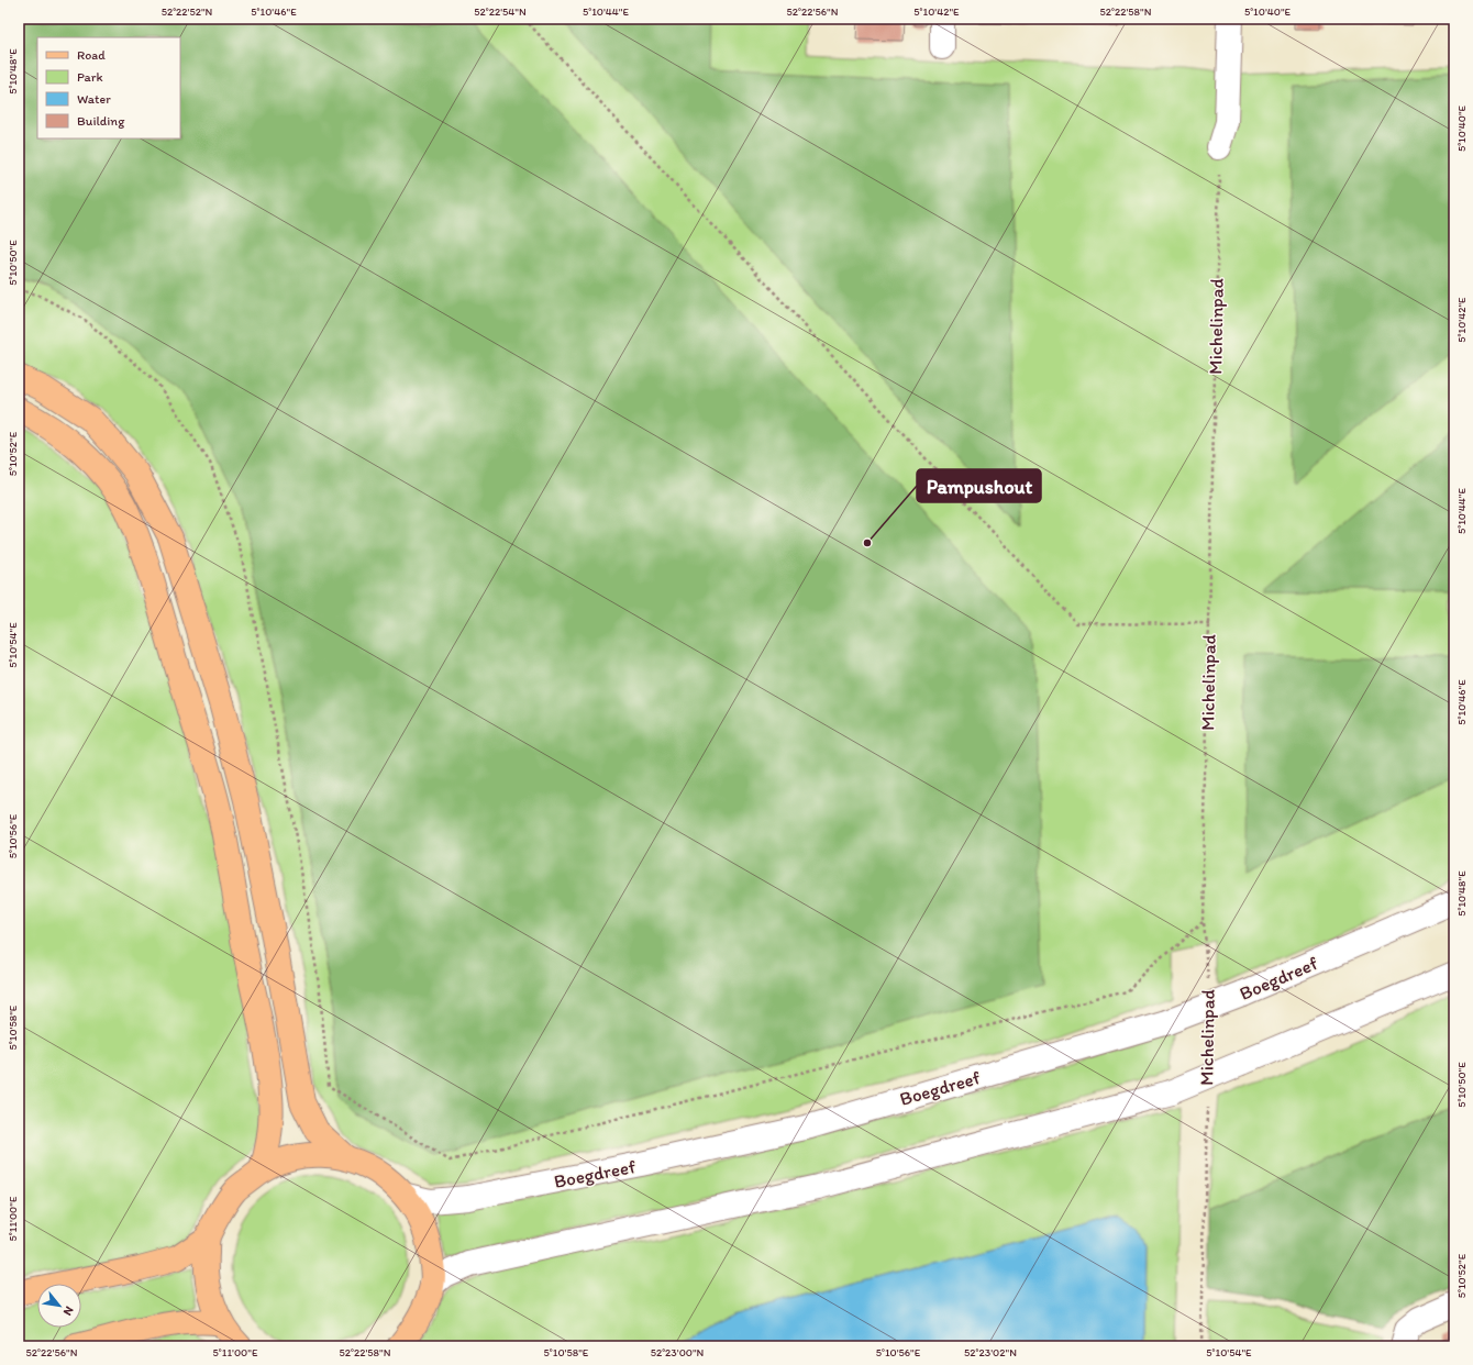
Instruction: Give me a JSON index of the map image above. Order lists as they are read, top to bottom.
{
  "streets": {
    "street": ["Boegdreef"],
    "path": ["Michelinpad"]
  },
  "places": ["Pampushout"],
  "legend": [
    "Road",
    "Park",
    "Water",
    "Building"
  ],
  "north": "bottom right",
  "coordinates": [
    "52°22'52\"N",
    "5°10'46\"E",
    "52°22'54\"N",
    "5°10'44\"E",
    "52°22'56\"N",
    "5°10'42\"E",
    "52°22'58\"N",
    "5°10'40\"E",
    "5°10'48\"E",
    "5°10'50\"E",
    "5°10'52\"E",
    "5°10'54\"E",
    "5°10'56\"E",
    "5°10'58\"E",
    "5°11'00\"E",
    "52°23'00\"N",
    "52°23'02\"N"
  ]
}
